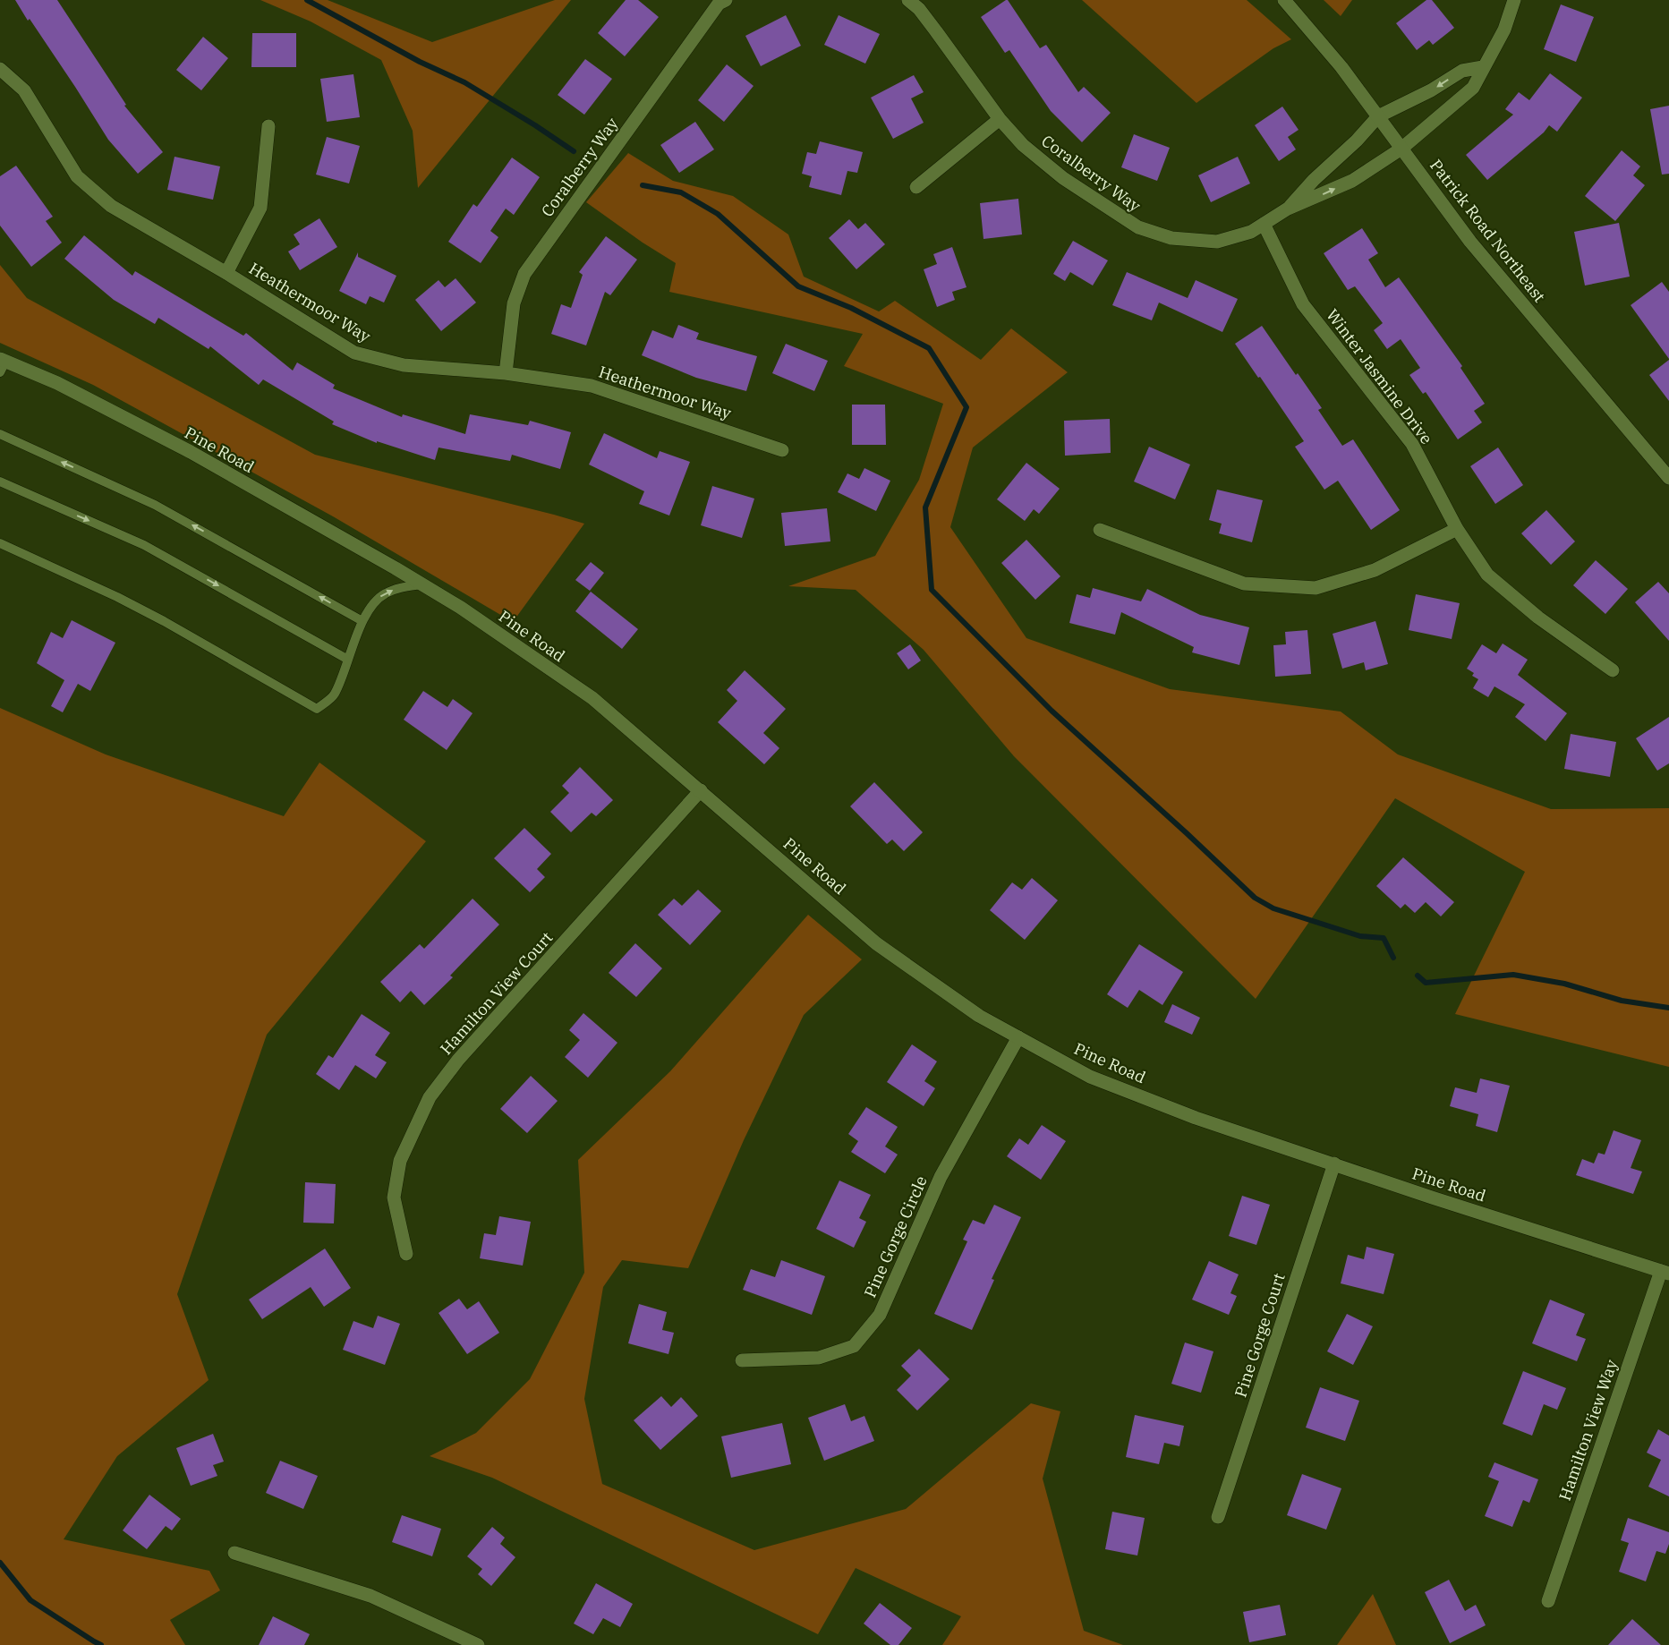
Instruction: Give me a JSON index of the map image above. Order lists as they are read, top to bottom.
{
  "streets": {
    "street": [
      "Coralberry Way",
      "Patrick Road Northeast",
      "Heathermoor Way",
      "Winter Jasmine Drive",
      "Pine Road",
      "Hamilton View Court",
      "Pine Gorge Circle",
      "Pine Gorge Court",
      "Hamilton View Way"
    ]
  },
  "crossings": [
    ["Coralberry Way", "Patrick Road Northeast"],
    ["Coralberry Way", "Heathermoor Way"],
    ["Coralberry Way", "Winter Jasmine Drive"],
    ["Pine Road", "Hamilton View Court"],
    ["Pine Road", "Pine Gorge Circle"],
    ["Pine Road", "Pine Gorge Court"],
    ["Pine Road", "Hamilton View Way"]
  ]
}
